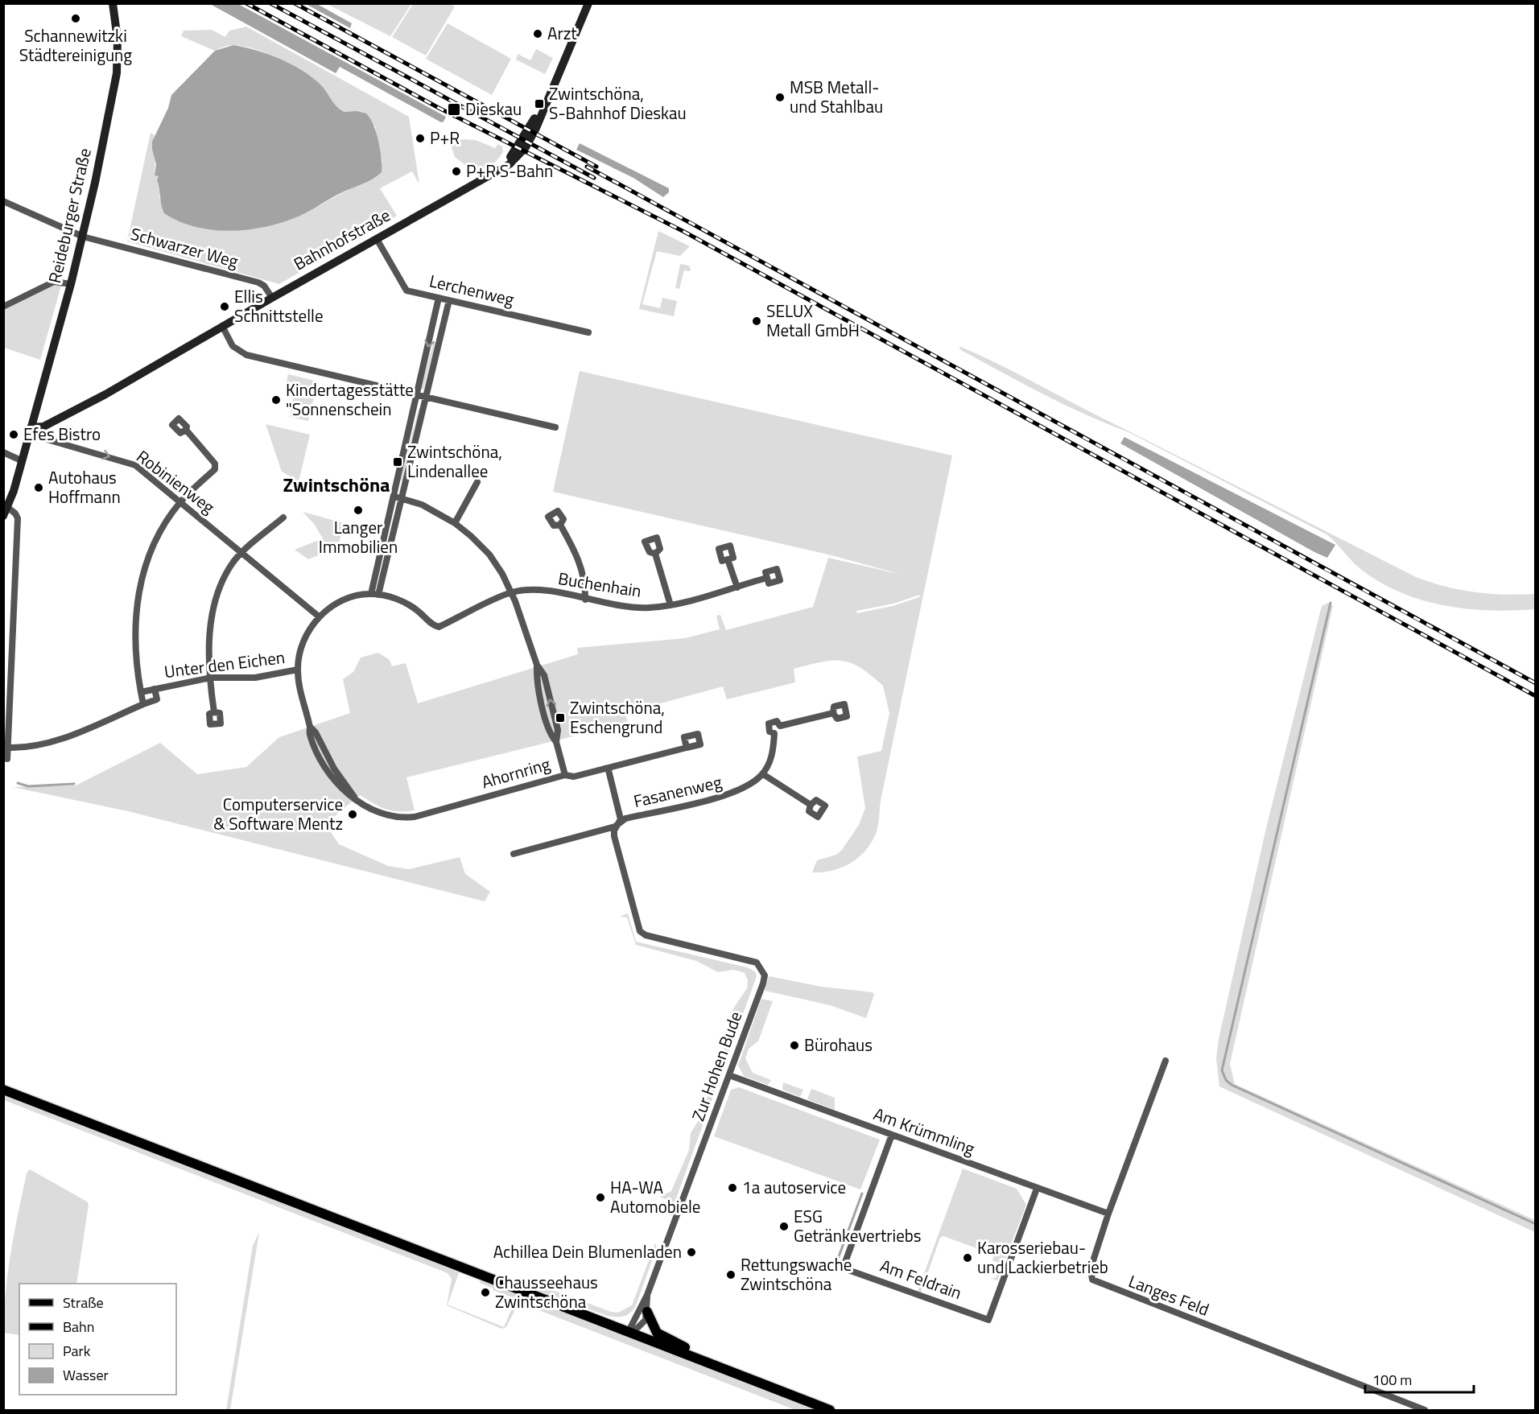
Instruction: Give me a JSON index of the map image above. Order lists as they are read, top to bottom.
{
  "streets": {
    "street": [
      "Reideburger Straße",
      "Bahnhofstraße",
      "Schwarzer Weg",
      "Lerchenweg",
      "Robinienweg",
      "Buchenhain",
      "Unter den Eichen",
      "Ahornring",
      "Fasanenweg",
      "Zur Hohen Bude",
      "Am Krümmling",
      "Am Feldrain",
      "Langes Feld"
    ]
  },
  "crossings": [
    ["Reideburger Straße", "Bahnhofstraße"],
    ["Reideburger Straße", "Schwarzer Weg"],
    ["Reideburger Straße", "Robinienweg"],
    ["Bahnhofstraße", "Schwarzer Weg"],
    ["Bahnhofstraße", "Lerchenweg"],
    ["Bahnhofstraße", "Robinienweg"],
    ["Robinienweg", "Ahornring"],
    ["Buchenhain", "Ahornring"],
    ["Unter den Eichen", "Ahornring"],
    ["Fasanenweg", "Zur Hohen Bude"],
    ["Zur Hohen Bude", "Am Krümmling"],
    ["Am Krümmling", "Am Feldrain"],
    ["Am Krümmling", "Langes Feld"]
  ],
  "one_way": ["Robinienweg"],
  "districts": ["Zwintschöna"],
  "places": {
    "other": [
      "Schannewitzki Städtereinigung",
      "Arzt",
      "MSB Metall- und Stahlbau",
      "P+R",
      "P+R S-Bahn",
      "Ellis Schnittstelle",
      "SELUX Metall GmbH",
      "Kindertagesstätte \"Sonnenschein",
      "Efes Bistro",
      "Autohaus Hoffmann",
      "Langer Immobilien",
      "Computerservice & Software Mentz",
      "Bürohaus",
      "1a autoservice",
      "HA-WA Automobiele",
      "ESG Getränkevertriebs",
      "Achillea Dein Blumenladen",
      "Karosseriebau- und Lackierbetrieb",
      "Rettungswache Zwintschöna",
      "Chausseehaus Zwintschöna"
    ],
    "transit": [
      "Zwintschöna, S-Bahnhof Dieskau",
      "Dieskau",
      "Zwintschöna, Lindenallee",
      "Zwintschöna, Eschengrund"
    ]
  },
  "legend": [
    "Straße",
    "Bahn",
    "Park",
    "Wasser"
  ],
  "scale_bar": "100 m"
}
